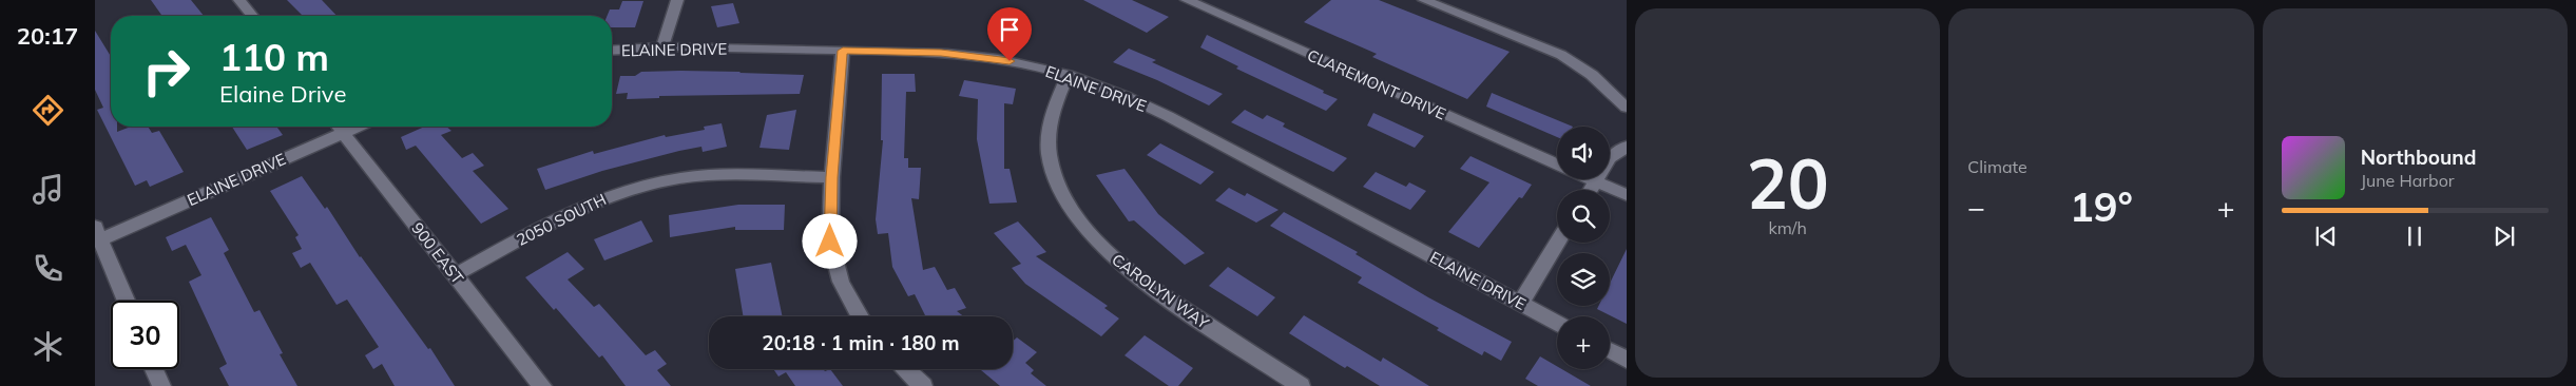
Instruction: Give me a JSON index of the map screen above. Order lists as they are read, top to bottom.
{
  "streets": {
    "street": [
      "ELAINE DRIVE",
      "CLAREMONT DRIVE",
      "2050 SOUTH",
      "900 EAST",
      "CAROLYN WAY"
    ]
  },
  "crossings": [
    ["ELAINE DRIVE", "900 EAST"],
    ["ELAINE DRIVE", "CAROLYN WAY"],
    ["2050 SOUTH", "900 EAST"]
  ],
  "page": {
    "tabs": "20:17",
    "tile": [
      ["20", "km/h"],
      "Climate"
    ],
    "turn": ["110 m", "Elaine Drive"],
    "map_buttons": "+",
    "song": ["Northbound", "June Harbor"],
    "heat": ["−", "19°", "+"],
    "limit": "30",
    "trip": "20:18 · 1 min · 180 m"
  }
}
